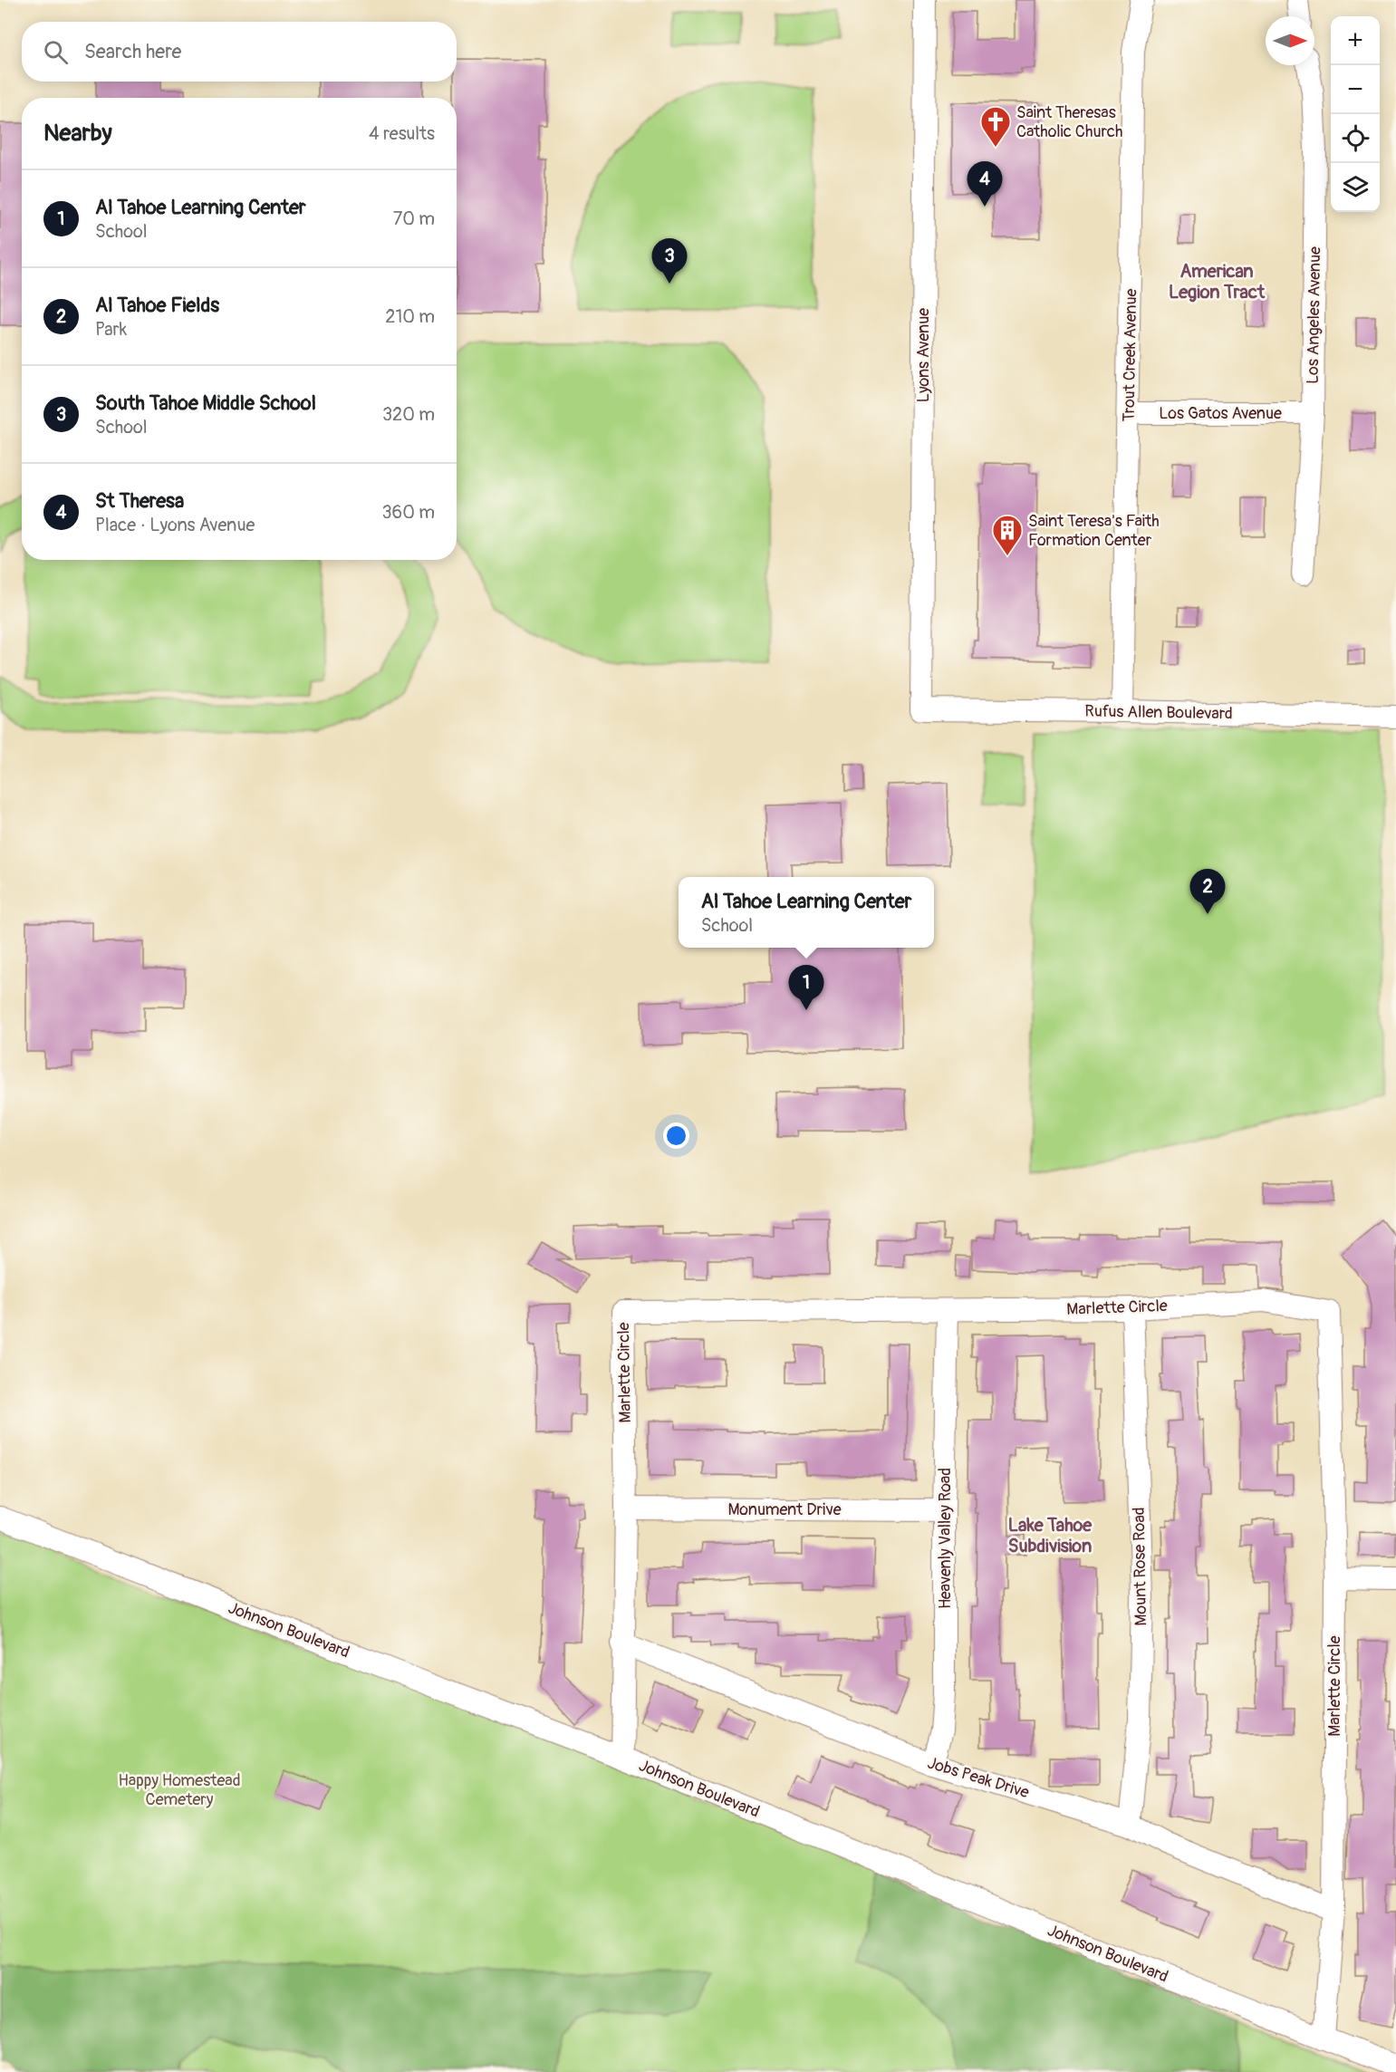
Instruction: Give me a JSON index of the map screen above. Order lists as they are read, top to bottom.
{
  "streets": {
    "street": [
      "Los Angeles Avenue",
      "Lyons Avenue",
      "Trout Creek Avenue",
      "Los Gatos Avenue",
      "Rufus Allen Boulevard",
      "Marlette Circle",
      "Monument Drive",
      "Heavenly Valley Road",
      "Mount Rose Road",
      "Johnson Boulevard",
      "Jobs Peak Drive"
    ]
  },
  "crossings": [
    ["Los Angeles Avenue", "Los Gatos Avenue"],
    ["Lyons Avenue", "Rufus Allen Boulevard"],
    ["Trout Creek Avenue", "Los Gatos Avenue"],
    ["Trout Creek Avenue", "Rufus Allen Boulevard"],
    ["Marlette Circle", "Monument Drive"],
    ["Marlette Circle", "Heavenly Valley Road"],
    ["Marlette Circle", "Mount Rose Road"],
    ["Marlette Circle", "Johnson Boulevard"],
    ["Marlette Circle", "Jobs Peak Drive"],
    ["Monument Drive", "Heavenly Valley Road"],
    ["Heavenly Valley Road", "Jobs Peak Drive"],
    ["Mount Rose Road", "Jobs Peak Drive"]
  ],
  "districts": ["American Legion Tract", "Lake Tahoe Subdivision"],
  "parks": ["Happy Homestead Cemetery"],
  "places": {
    "church": ["Saint Theresas Catholic Church"],
    "building": ["Saint Teresa's Faith Formation Center"]
  },
  "north": "right",
  "page": {
    "map_buttons": ["+", "−"],
    "search": "Search here",
    "heading": ["Nearby", "4 results"],
    "pins": [
      "4",
      "3",
      "2",
      "1"
    ],
    "list": [
      {
        "mark": "1",
        "name": "Al Tahoe Learning Center",
        "note": "School",
        "value": "70 m"
      },
      {
        "mark": "2",
        "name": "Al Tahoe Fields",
        "note": "Park",
        "value": "210 m"
      },
      {
        "mark": "3",
        "name": "South Tahoe Middle School",
        "note": "School",
        "value": "320 m"
      },
      {
        "mark": "4",
        "name": "St Theresa",
        "note": "Place · Lyons Avenue",
        "value": "360 m"
      }
    ],
    "popup": ["Al Tahoe Learning Center", "School"]
  }
}
